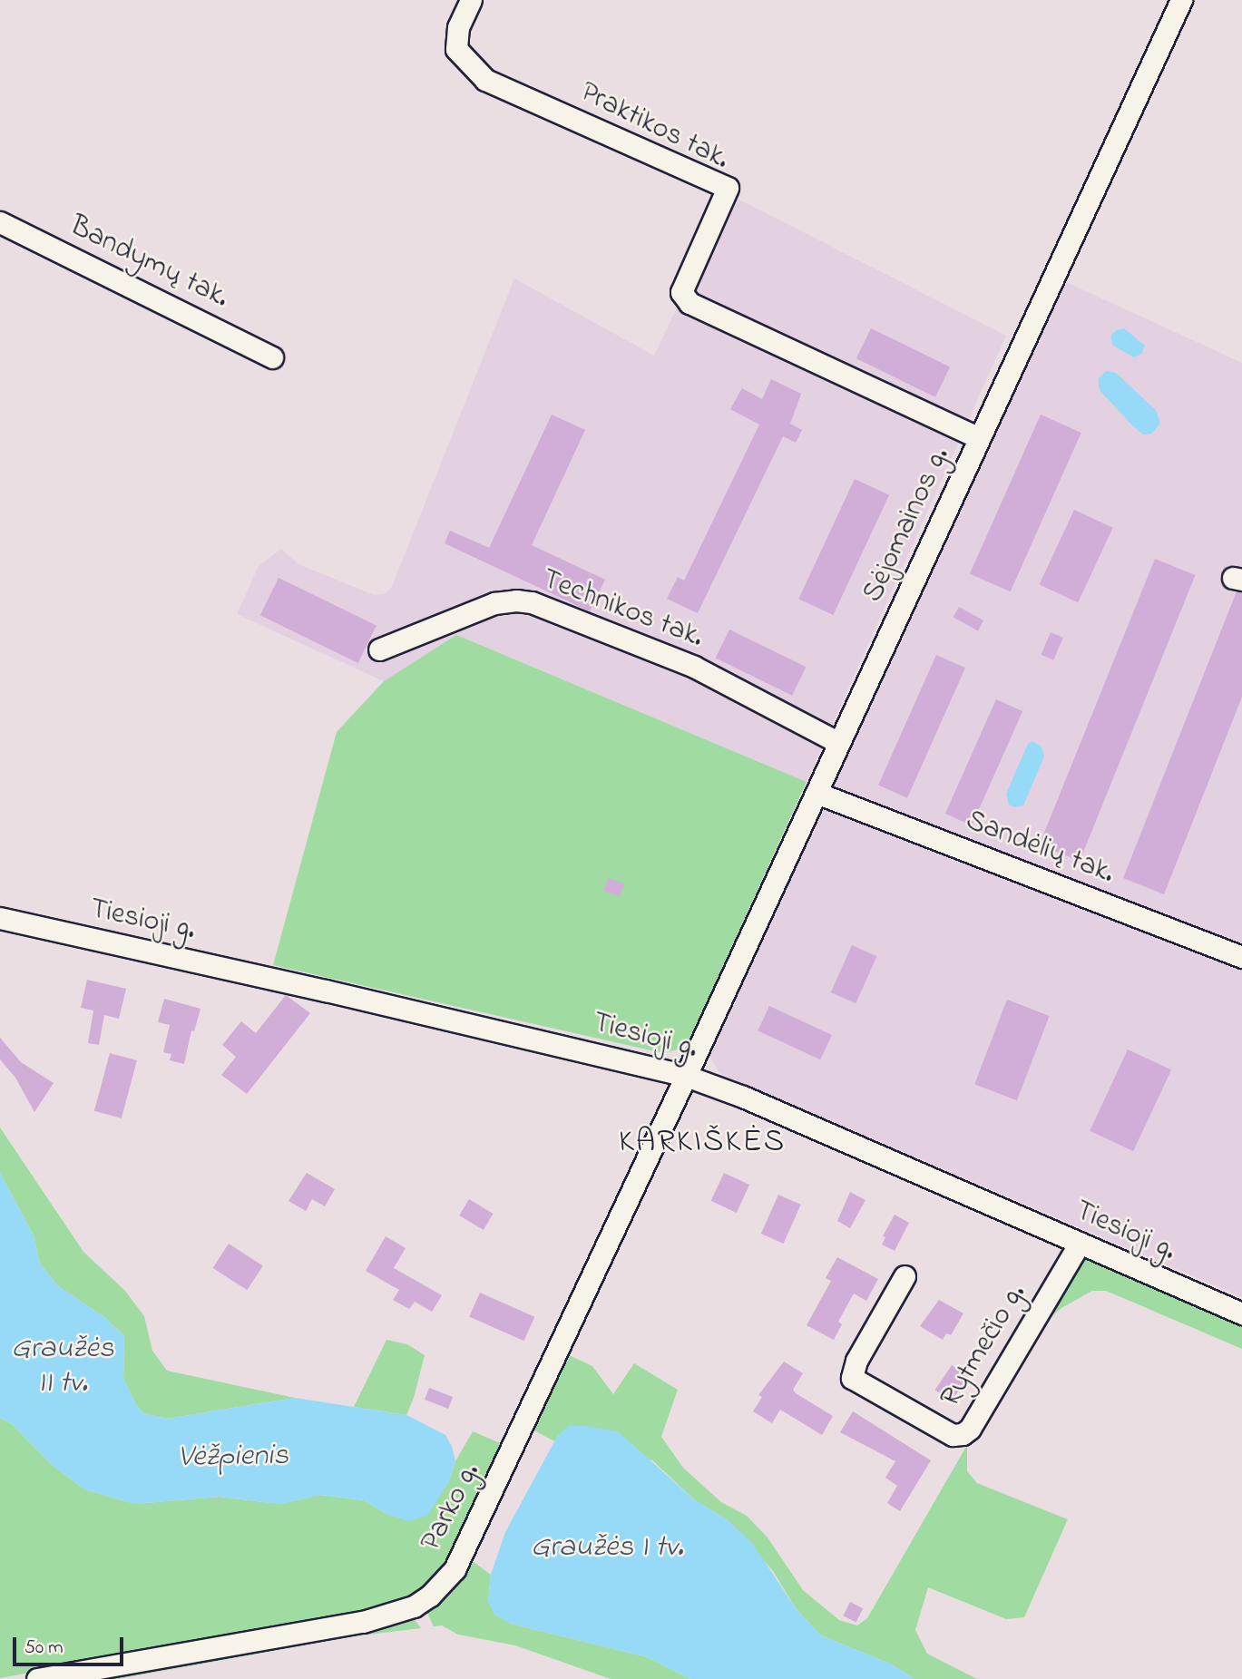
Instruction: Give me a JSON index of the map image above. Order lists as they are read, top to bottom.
{
  "streets": {
    "street": [
      "Praktikos tak.",
      "Bandymų tak.",
      "Sėjomainos g.",
      "Technikos tak.",
      "Sandėlių tak.",
      "Tiesioji g.",
      "Rytmečio g.",
      "Parko g."
    ]
  },
  "crossings": [
    ["Praktikos tak.", "Sėjomainos g."],
    ["Sėjomainos g.", "Technikos tak."],
    ["Sėjomainos g.", "Sandėlių tak."],
    ["Sėjomainos g.", "Tiesioji g."],
    ["Sėjomainos g.", "Parko g."],
    ["Tiesioji g.", "Rytmečio g."],
    ["Tiesioji g.", "Parko g."]
  ],
  "districts": ["KARKIŠKĖS"],
  "water": ["Graužės II tv.", "Vėžpienis", "Graužės I tv."],
  "scale_bar": "50 m"
}
